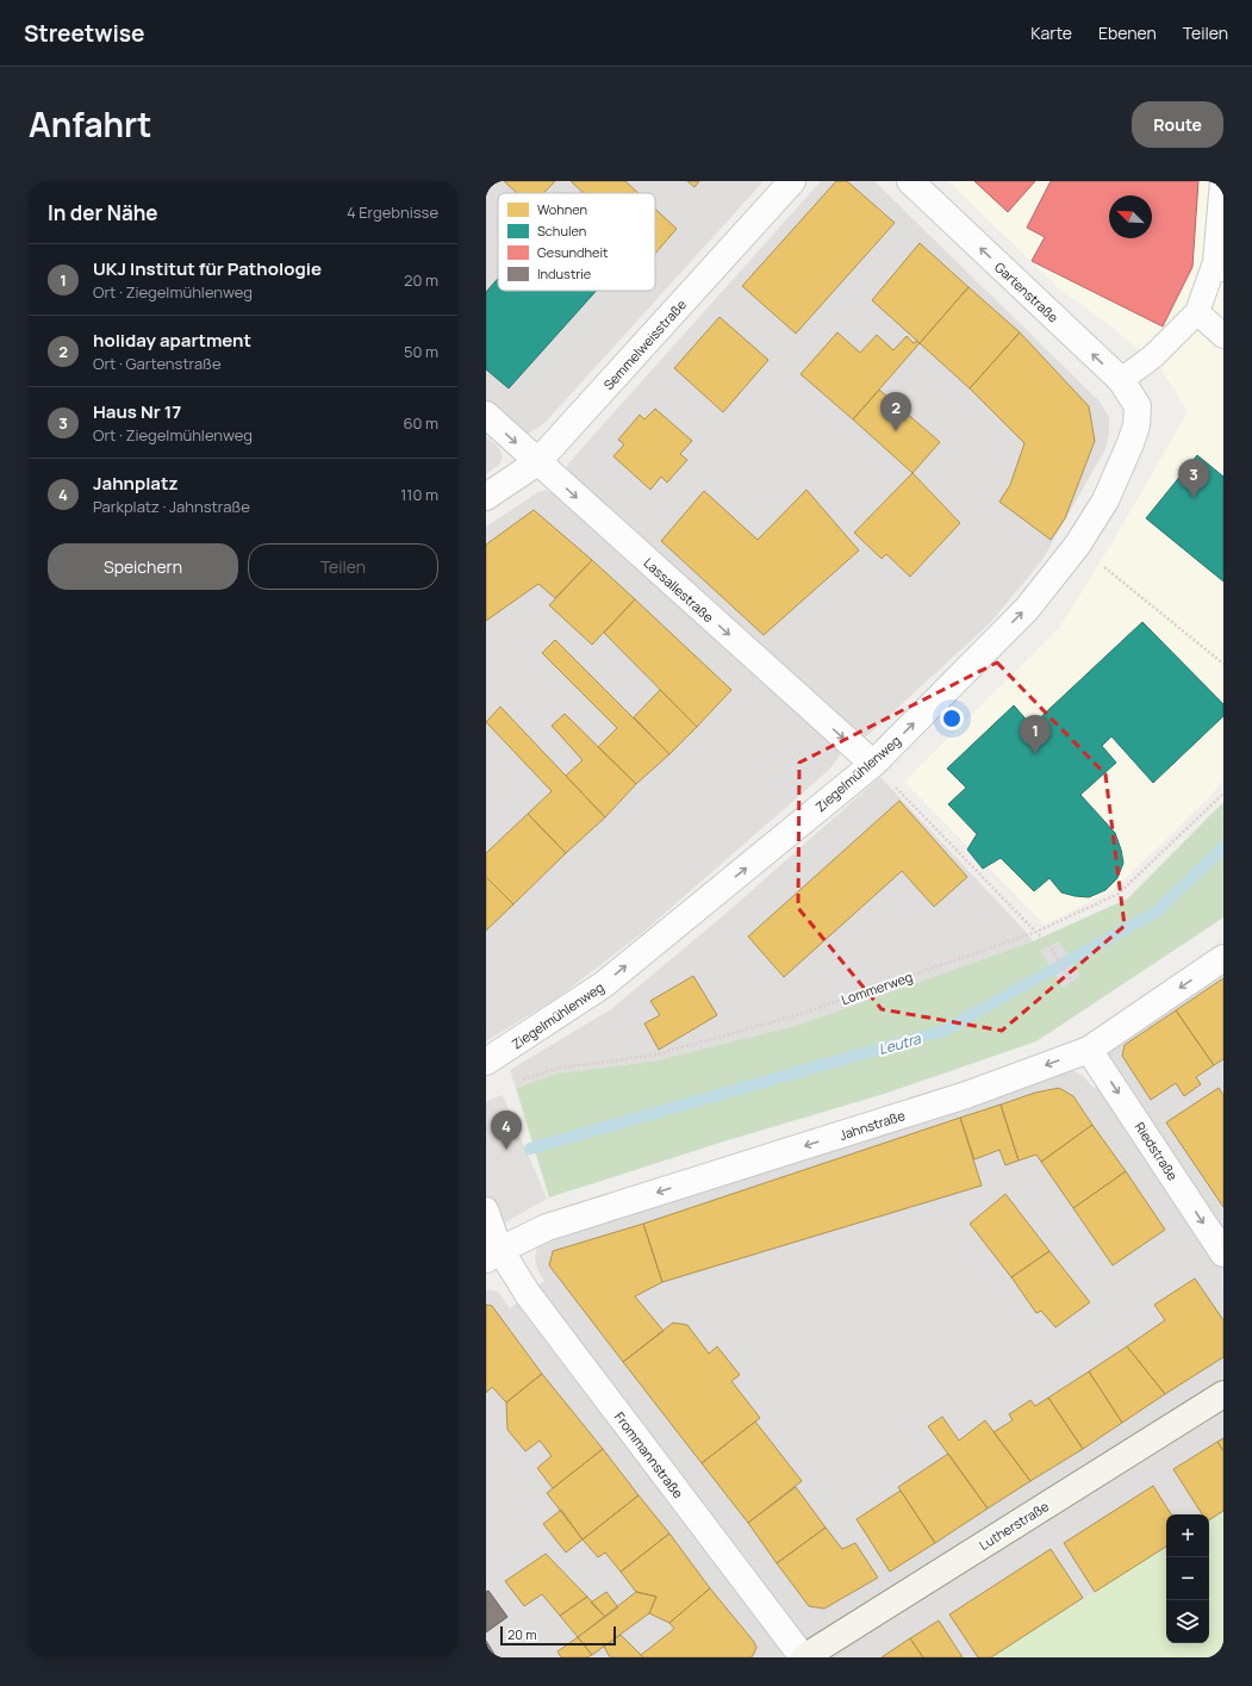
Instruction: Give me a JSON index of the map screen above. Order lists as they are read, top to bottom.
{
  "streets": {
    "street": [
      "Gartenstraße",
      "Semmelweisstraße",
      "Lassallestraße",
      "Ziegelmühlenweg",
      "Jahnstraße",
      "Riedstraße",
      "Frommannstraße",
      "Lutherstraße"
    ],
    "path": ["Lommerweg"]
  },
  "crossings": [
    ["Gartenstraße", "Ziegelmühlenweg"],
    ["Semmelweisstraße", "Lassallestraße"],
    ["Lassallestraße", "Ziegelmühlenweg"],
    ["Jahnstraße", "Riedstraße"],
    ["Jahnstraße", "Frommannstraße"],
    ["Frommannstraße", "Lutherstraße"]
  ],
  "one_way": [
    "Gartenstraße",
    "Lassallestraße",
    "Ziegelmühlenweg",
    "Jahnstraße",
    "Riedstraße"
  ],
  "water": ["Leutra"],
  "legend": [
    "Wohnen",
    "Schulen",
    "Gesundheit",
    "Industrie"
  ],
  "scale_bar": "20 m",
  "north": "top left",
  "page": {
    "header": "Streetwise",
    "nav": ["Karte", "Ebenen", "Teilen"],
    "title": "Anfahrt",
    "buttons": [
      "Route",
      ["Speichern", "Teilen"]
    ],
    "heading": ["In der Nähe", "4 Ergebnisse"],
    "list": [
      {
        "mark": "1",
        "name": "UKJ Institut für Pathologie",
        "note": "Ort · Ziegelmühlenweg",
        "value": "20 m"
      },
      {
        "mark": "2",
        "name": "holiday apartment",
        "note": "Ort · Gartenstraße",
        "value": "50 m"
      },
      {
        "mark": "3",
        "name": "Haus Nr 17",
        "note": "Ort · Ziegelmühlenweg",
        "value": "60 m"
      },
      {
        "mark": "4",
        "name": "Jahnplatz",
        "note": "Parkplatz · Jahnstraße",
        "value": "110 m"
      }
    ],
    "pins": [
      "2",
      "3",
      "1",
      "4"
    ],
    "map_buttons": ["+", "−"],
    "scale": "20 m"
  }
}
